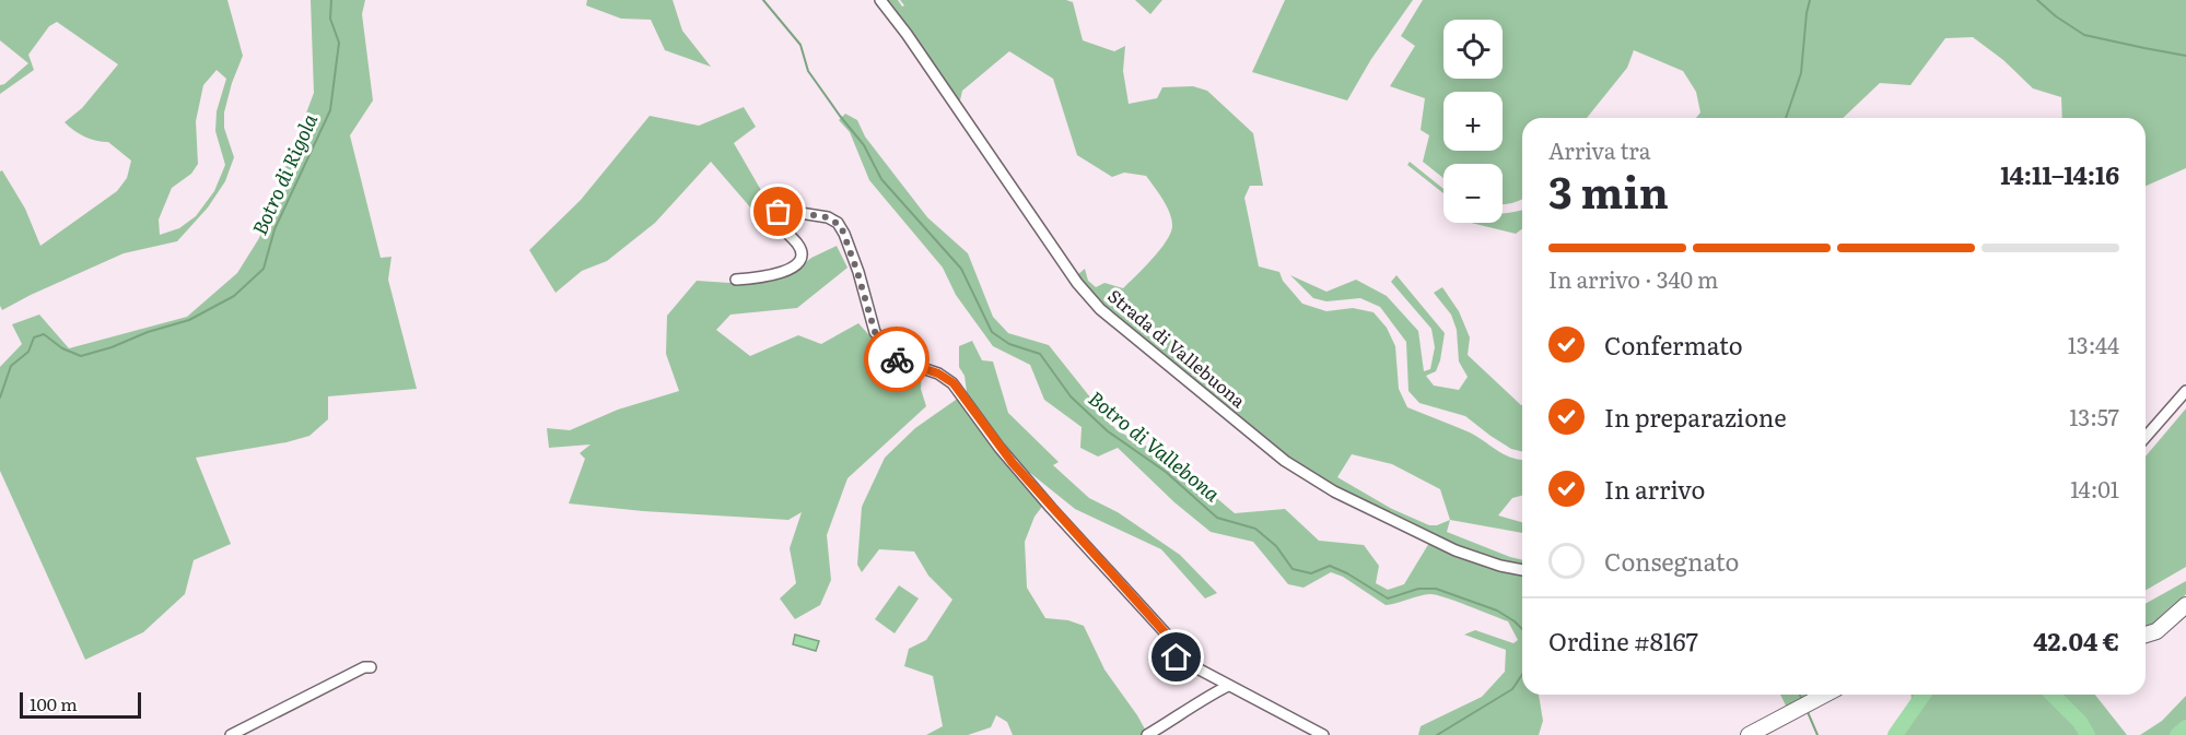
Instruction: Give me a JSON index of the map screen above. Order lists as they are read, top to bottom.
{
  "streets": {
    "street": ["Strada di Vallebuona"]
  },
  "water": ["Botro di Rigola", "Botro di Vallebona"],
  "scale_bar": "100 m",
  "page": {
    "map_buttons": ["+", "−"],
    "heading": ["3 min", "Arriva tra", "14:11–14:16"],
    "panel": ["Ordine #8167", "42.04 €"],
    "bar": "In arrivo · 340 m",
    "list": [
      ["Confermato", "13:44"],
      ["In preparazione", "13:57"],
      ["In arrivo", "14:01"],
      "Consegnato"
    ],
    "scale": "100 m"
  }
}
